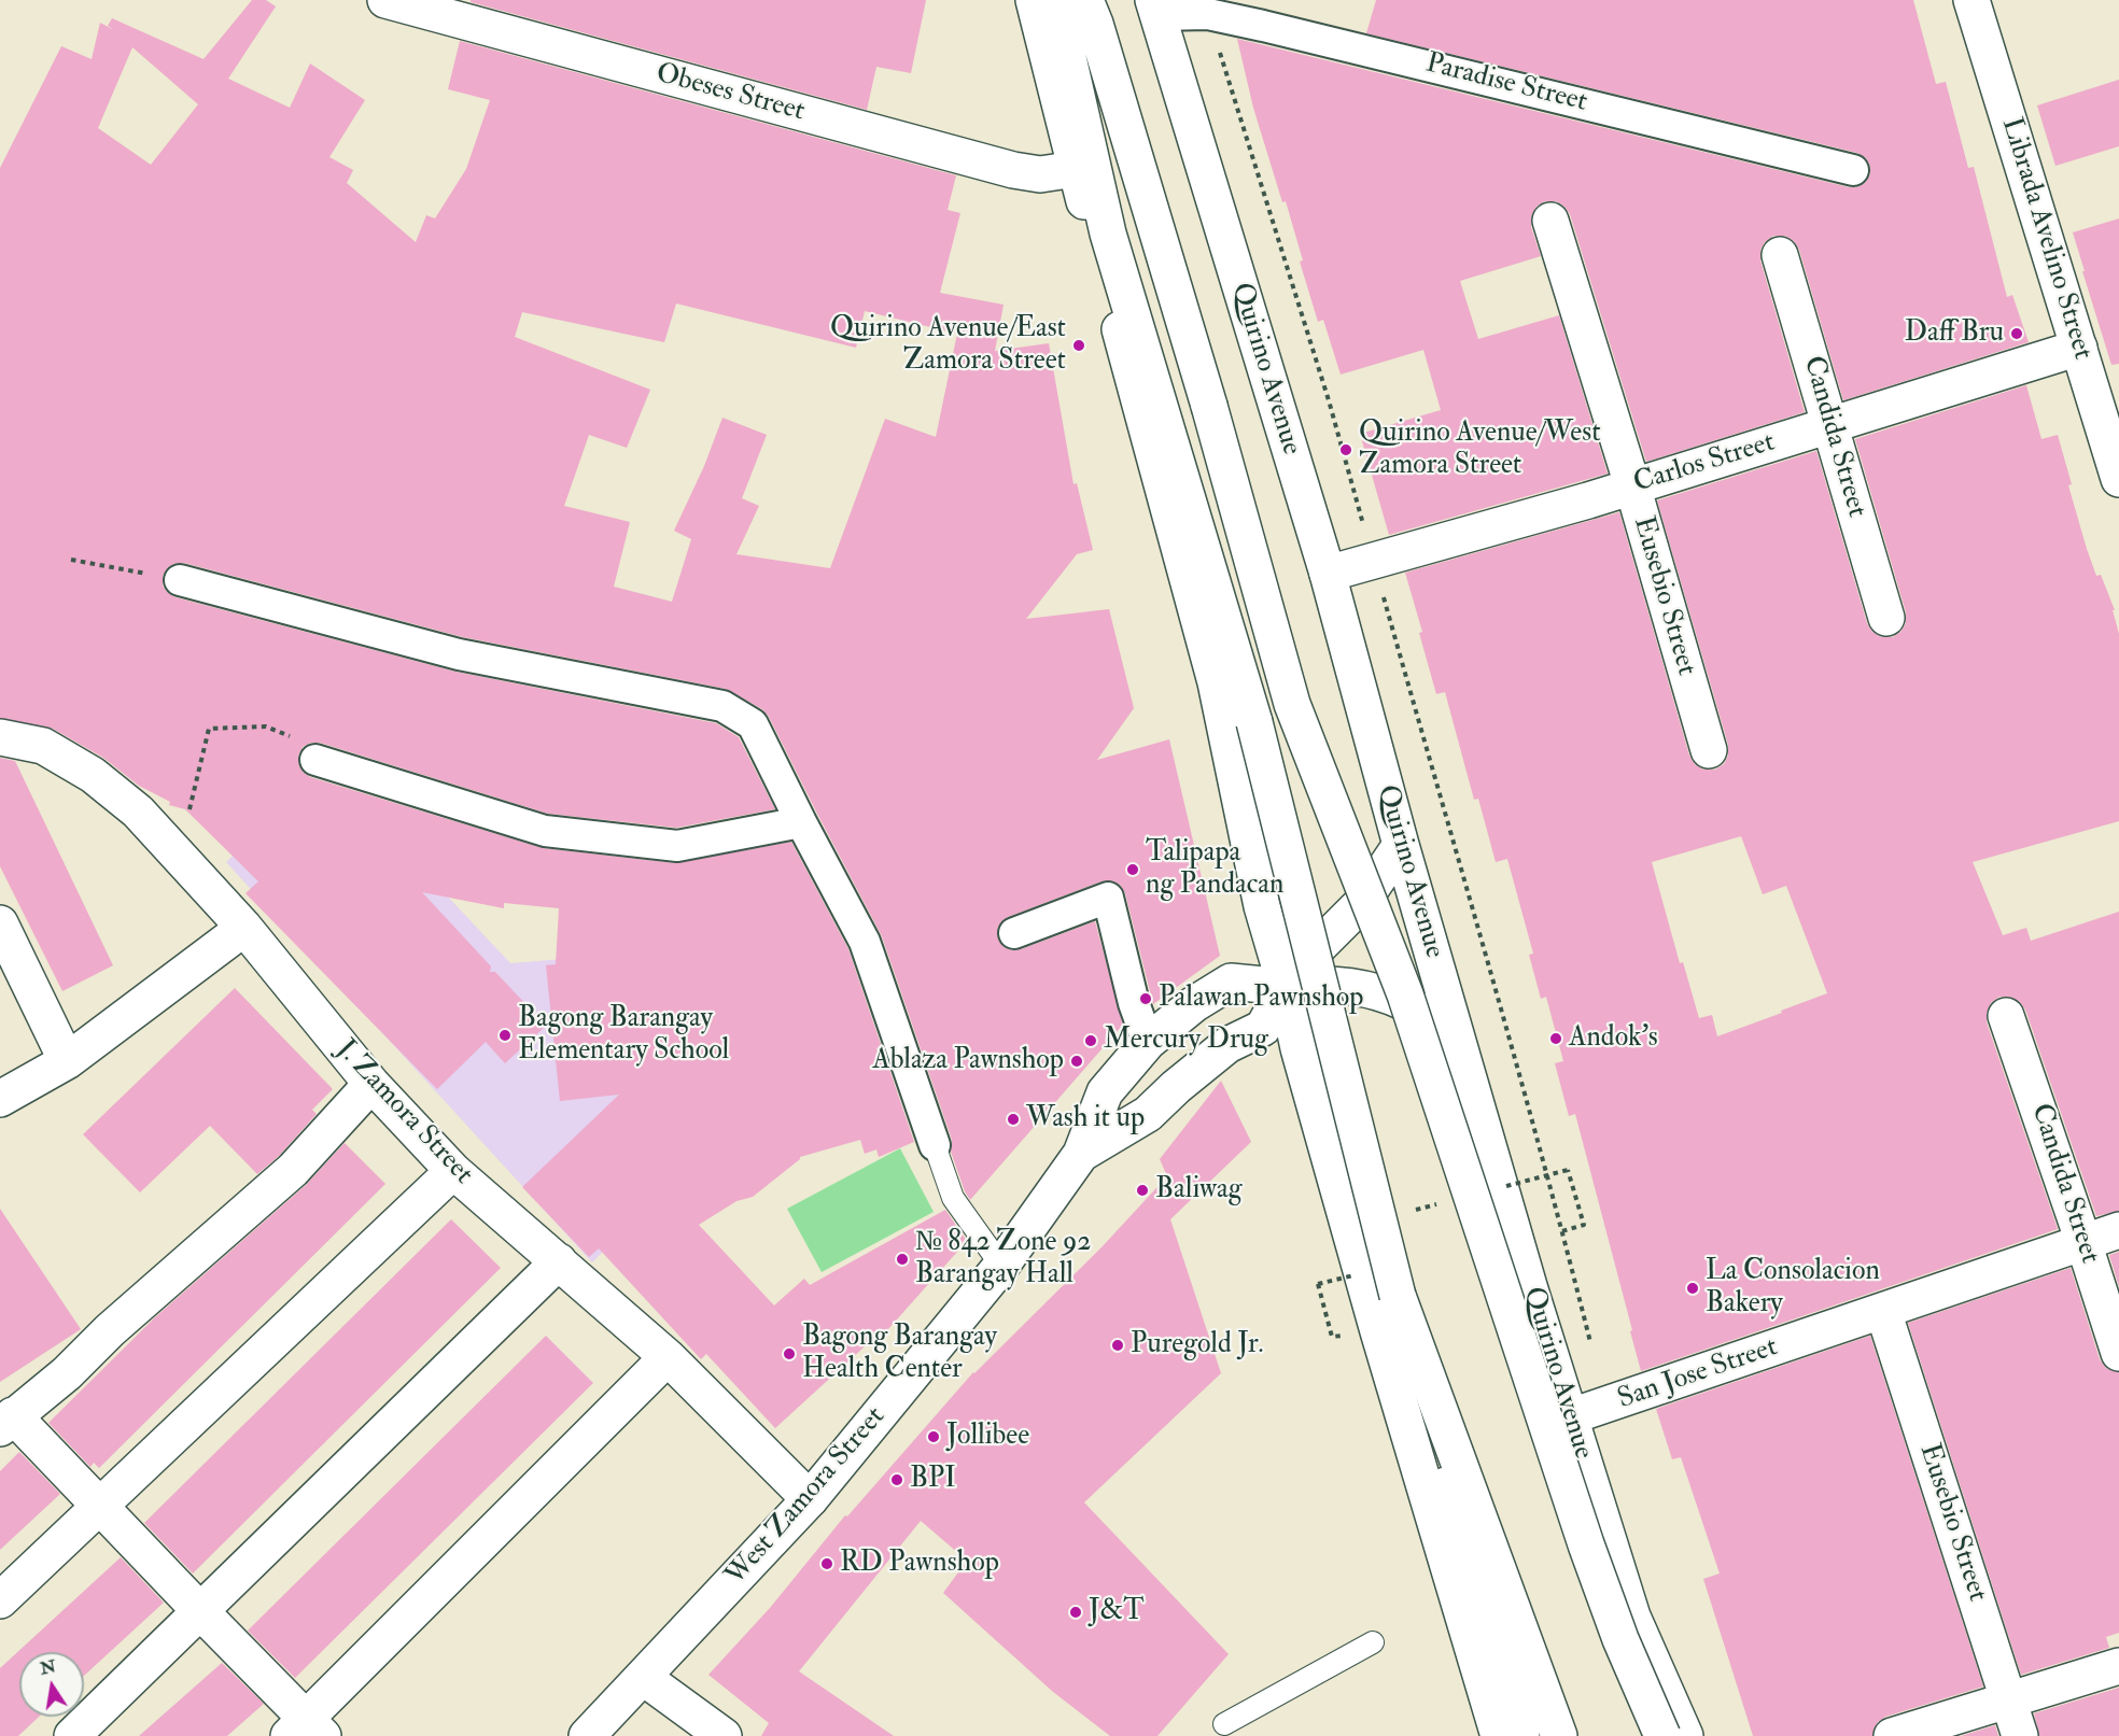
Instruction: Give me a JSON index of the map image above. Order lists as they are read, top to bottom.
{
  "streets": {
    "main road": [
      "Obeses Street",
      "Librada Avelino Street",
      "Quirino Avenue",
      "Candida Street",
      "Carlos Street",
      "Eusebio Street",
      "J. Zamora Street",
      "San Jose Street",
      "West Zamora Street"
    ],
    "street": ["Paradise Street"]
  },
  "crossings": [
    ["Paradise Street", "Quirino Avenue"],
    ["Librada Avelino Street", "Carlos Street"],
    ["Quirino Avenue", "Carlos Street"],
    ["Quirino Avenue", "San Jose Street"],
    ["Candida Street", "Carlos Street"],
    ["Candida Street", "San Jose Street"],
    ["Carlos Street", "Eusebio Street"],
    ["Eusebio Street", "San Jose Street"],
    ["J. Zamora Street", "West Zamora Street"]
  ],
  "places": [
    "Daff Bru",
    "Quirino Avenue/East Zamora Street",
    "Quirino Avenue/West Zamora Street",
    "Talipapa ng Pandacan",
    "Palawan Pawnshop",
    "Bagong Barangay Elementary School",
    "Andok's",
    "Mercury Drug",
    "Ablaza Pawnshop",
    "Wash it up",
    "Baliwag",
    "№ 842 Zone 92 Barangay Hall",
    "La Consolacion Bakery",
    "Puregold Jr.",
    "Bagong Barangay Health Center",
    "Jollibee",
    "BPI",
    "RD Pawnshop",
    "J&T"
  ],
  "north": "top"
}
